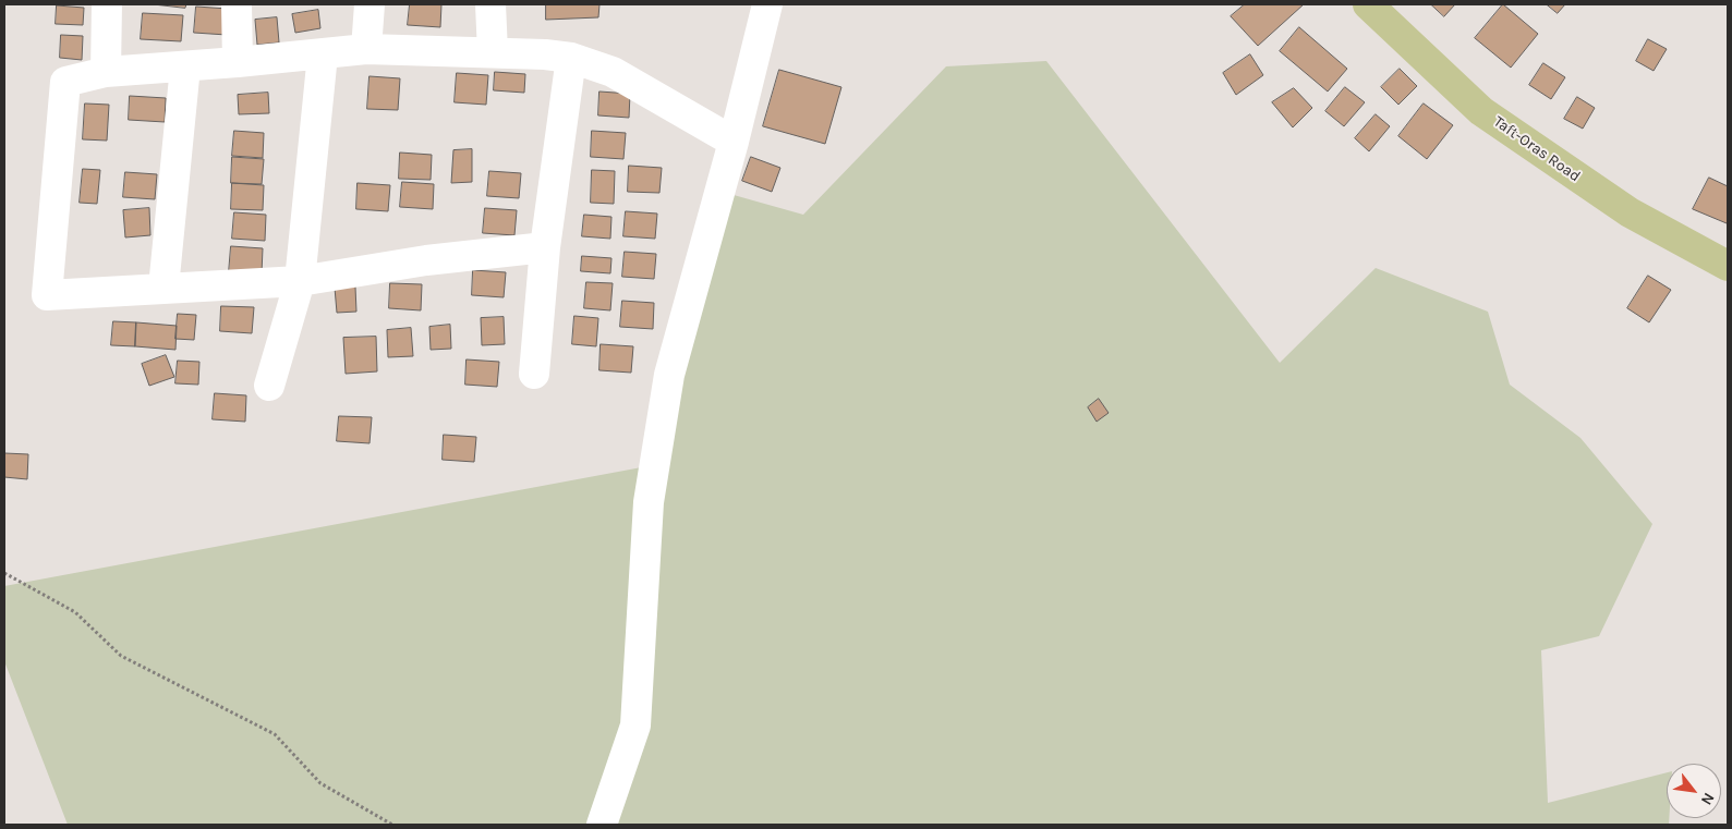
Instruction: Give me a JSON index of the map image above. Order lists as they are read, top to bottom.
{
  "streets": {
    "main road": ["Taft-Oras Road"]
  },
  "north": "bottom right"
}
